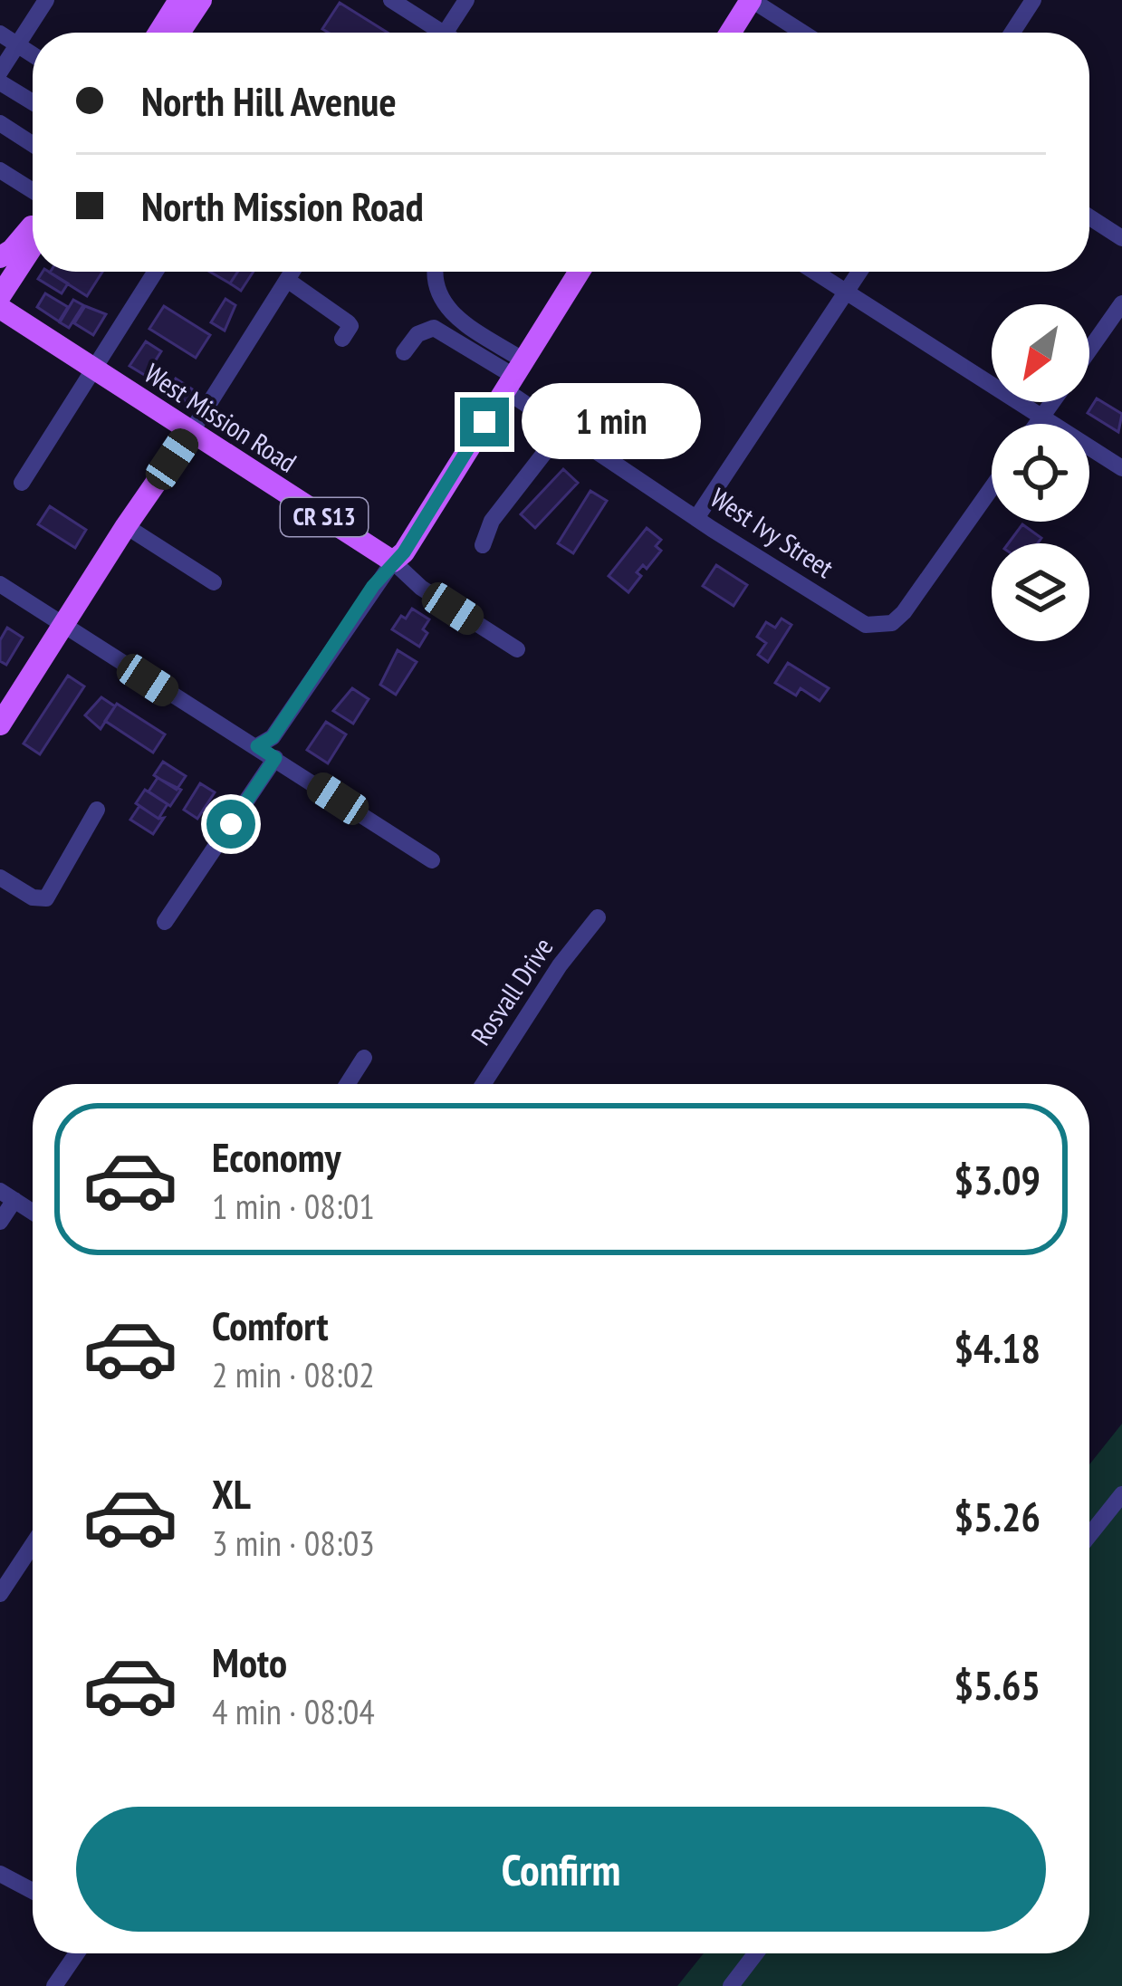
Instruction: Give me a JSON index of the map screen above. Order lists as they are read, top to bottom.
{
  "streets": {
    "main road": ["West Mission Road", "CR S13"],
    "street": ["West Ivy Street", "Rosvall Drive"]
  },
  "crossings": [
    ["West Mission Road", "CR S13"],
    ["CR S13", "West Ivy Street"]
  ],
  "north": "bottom left",
  "page": {
    "banner": ["North Hill Avenue", "North Mission Road"],
    "bubble": "1 min",
    "list": [
      {
        "name": "Economy",
        "note": "1 min · 08:01",
        "value": "$3.09"
      },
      {
        "name": "Comfort",
        "note": "2 min · 08:02",
        "value": "$4.18"
      },
      {
        "name": "XL",
        "note": "3 min · 08:03",
        "value": "$5.26"
      },
      {
        "name": "Moto",
        "note": "4 min · 08:04",
        "value": "$5.65"
      }
    ],
    "buttons": "Confirm"
  }
}
